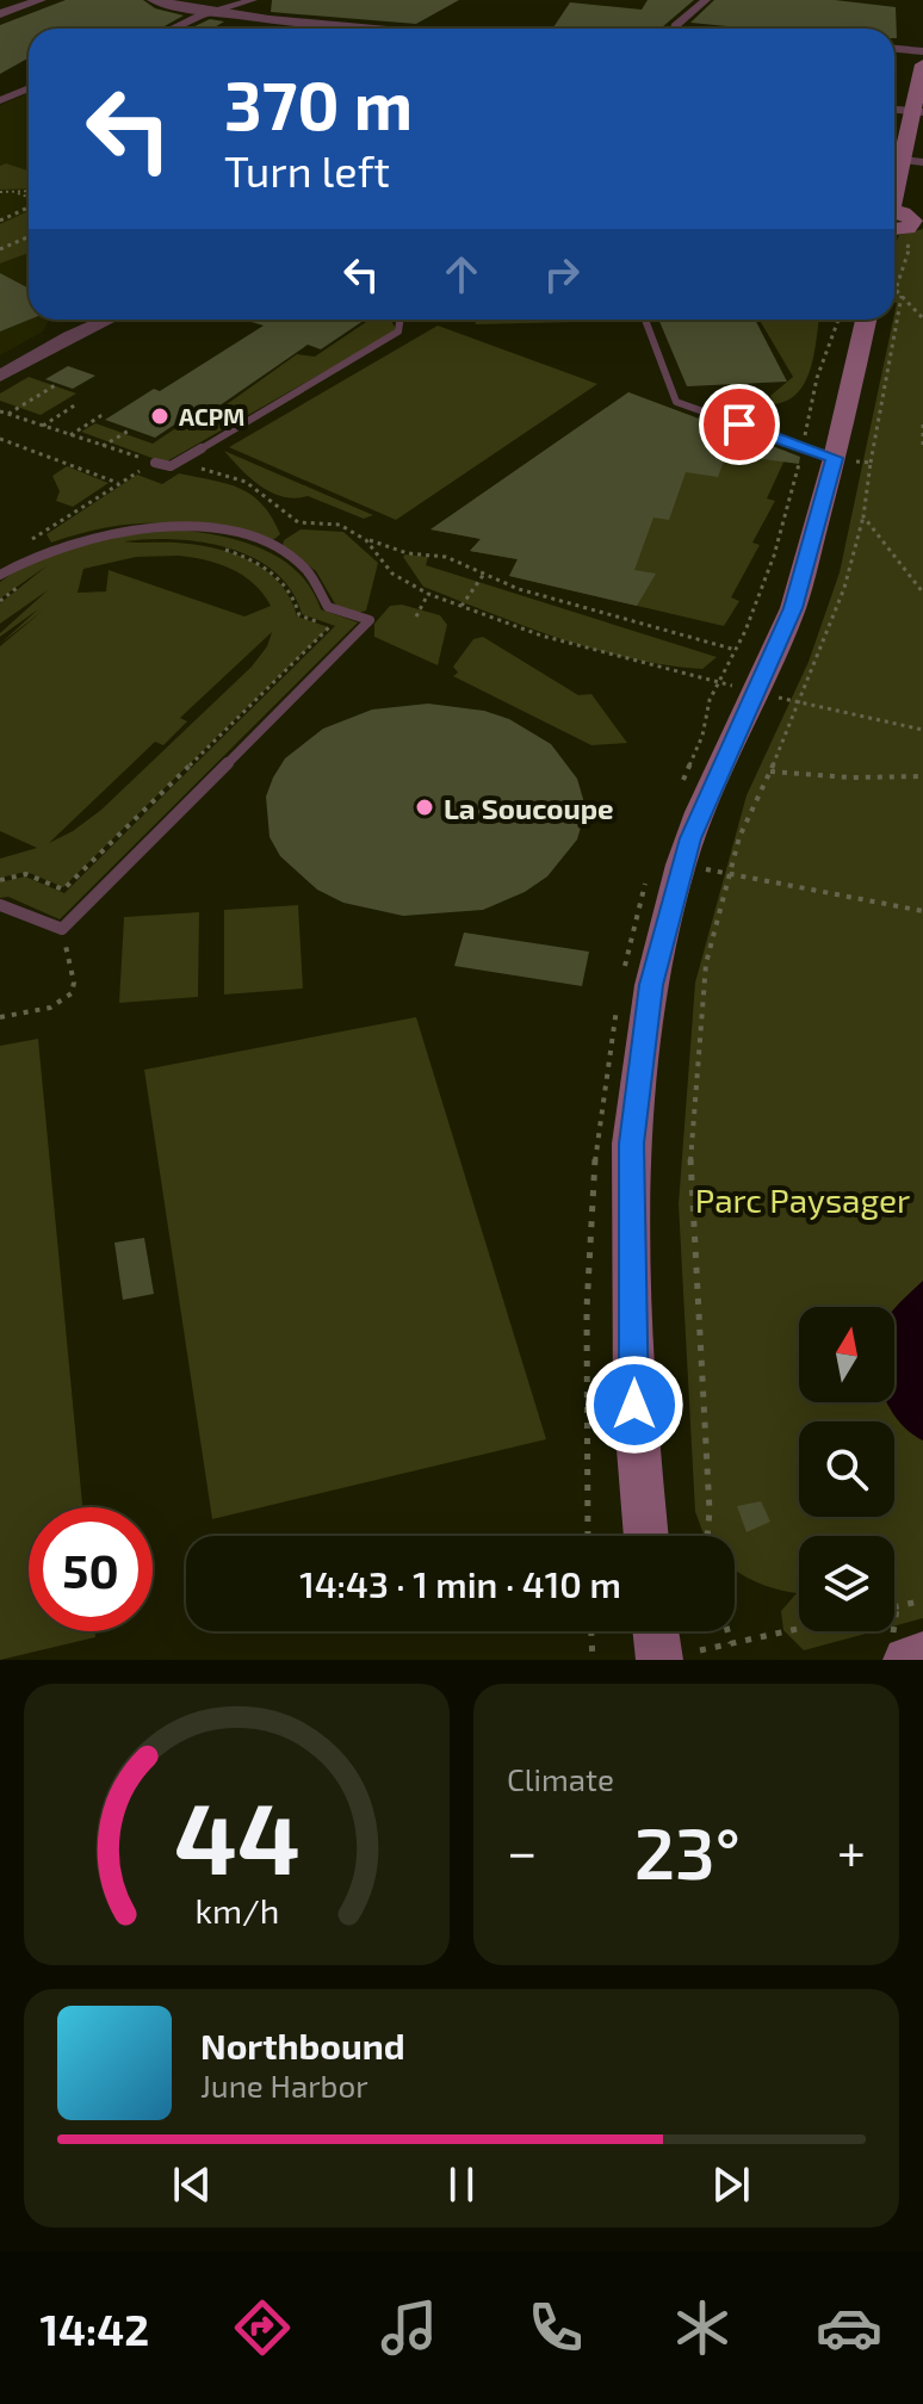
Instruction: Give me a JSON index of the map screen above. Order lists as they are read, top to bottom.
{
  "parks": ["Parc Paysager"],
  "places": ["ACPM", "La Soucoupe"],
  "north": "top",
  "page": {
    "turn": ["370 m", "Turn left"],
    "limit": "50",
    "trip": "14:43 · 1 min · 410 m",
    "tile": "Climate",
    "heat": ["−", "23°", "+"],
    "song": ["Northbound", "June Harbor"],
    "tabs": "14:42",
    "gauge": ["44", "km/h"]
  }
}
